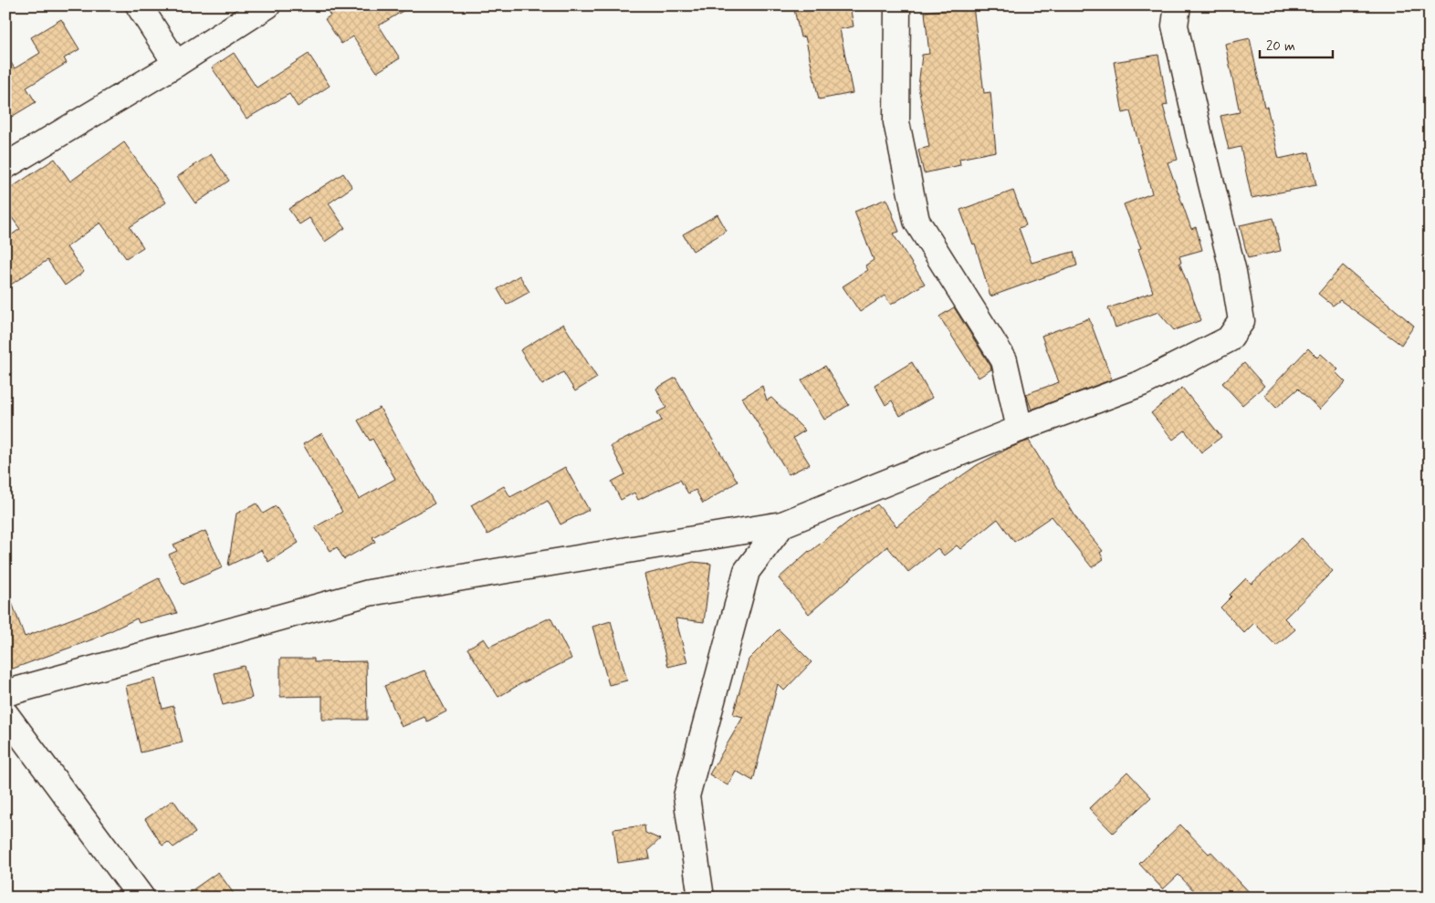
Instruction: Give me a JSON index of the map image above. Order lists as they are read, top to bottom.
{
  "scale_bar": "20 m"
}
